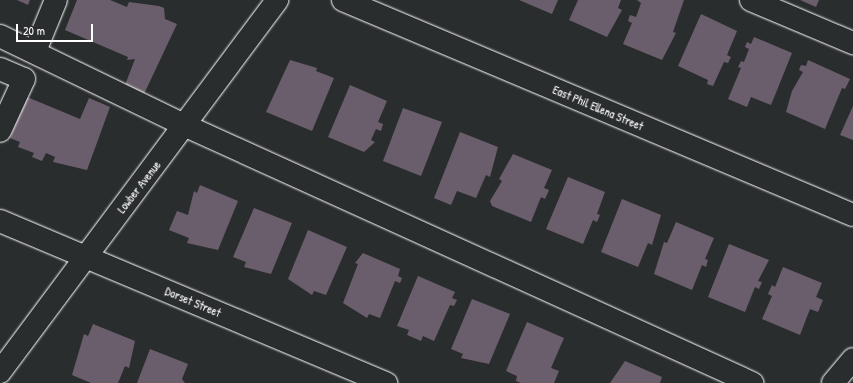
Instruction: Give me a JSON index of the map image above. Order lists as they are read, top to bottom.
{
  "streets": {
    "street": ["East Phil Ellena Street", "Lowber Avenue", "Dorset Street"]
  },
  "crossings": [
    ["Lowber Avenue", "Dorset Street"]
  ],
  "scale_bar": "20 m"
}
